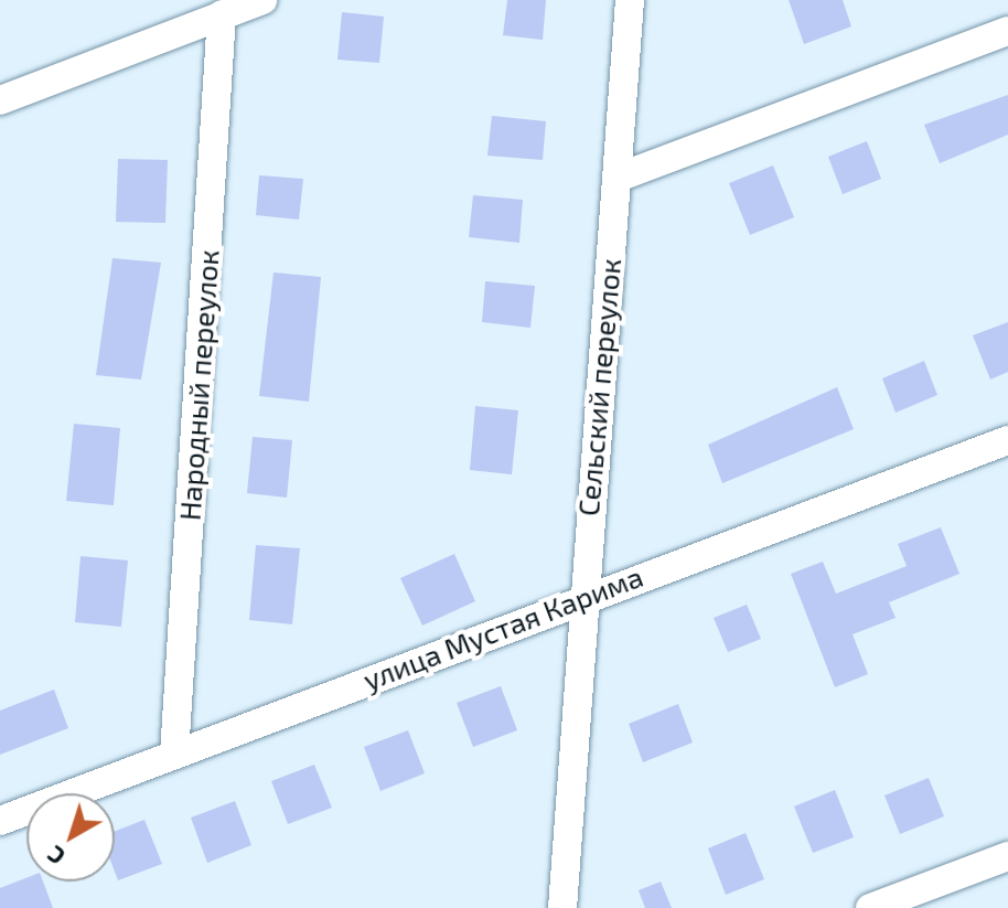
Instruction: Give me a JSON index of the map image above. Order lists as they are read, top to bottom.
{
  "streets": {
    "street": ["Народный переулок", "Сельский переулок", "улица Мустая Карима"]
  },
  "crossings": [
    ["Народный переулок", "улица Мустая Карима"],
    ["Сельский переулок", "улица Мустая Карима"]
  ],
  "north": "bottom left"
}
